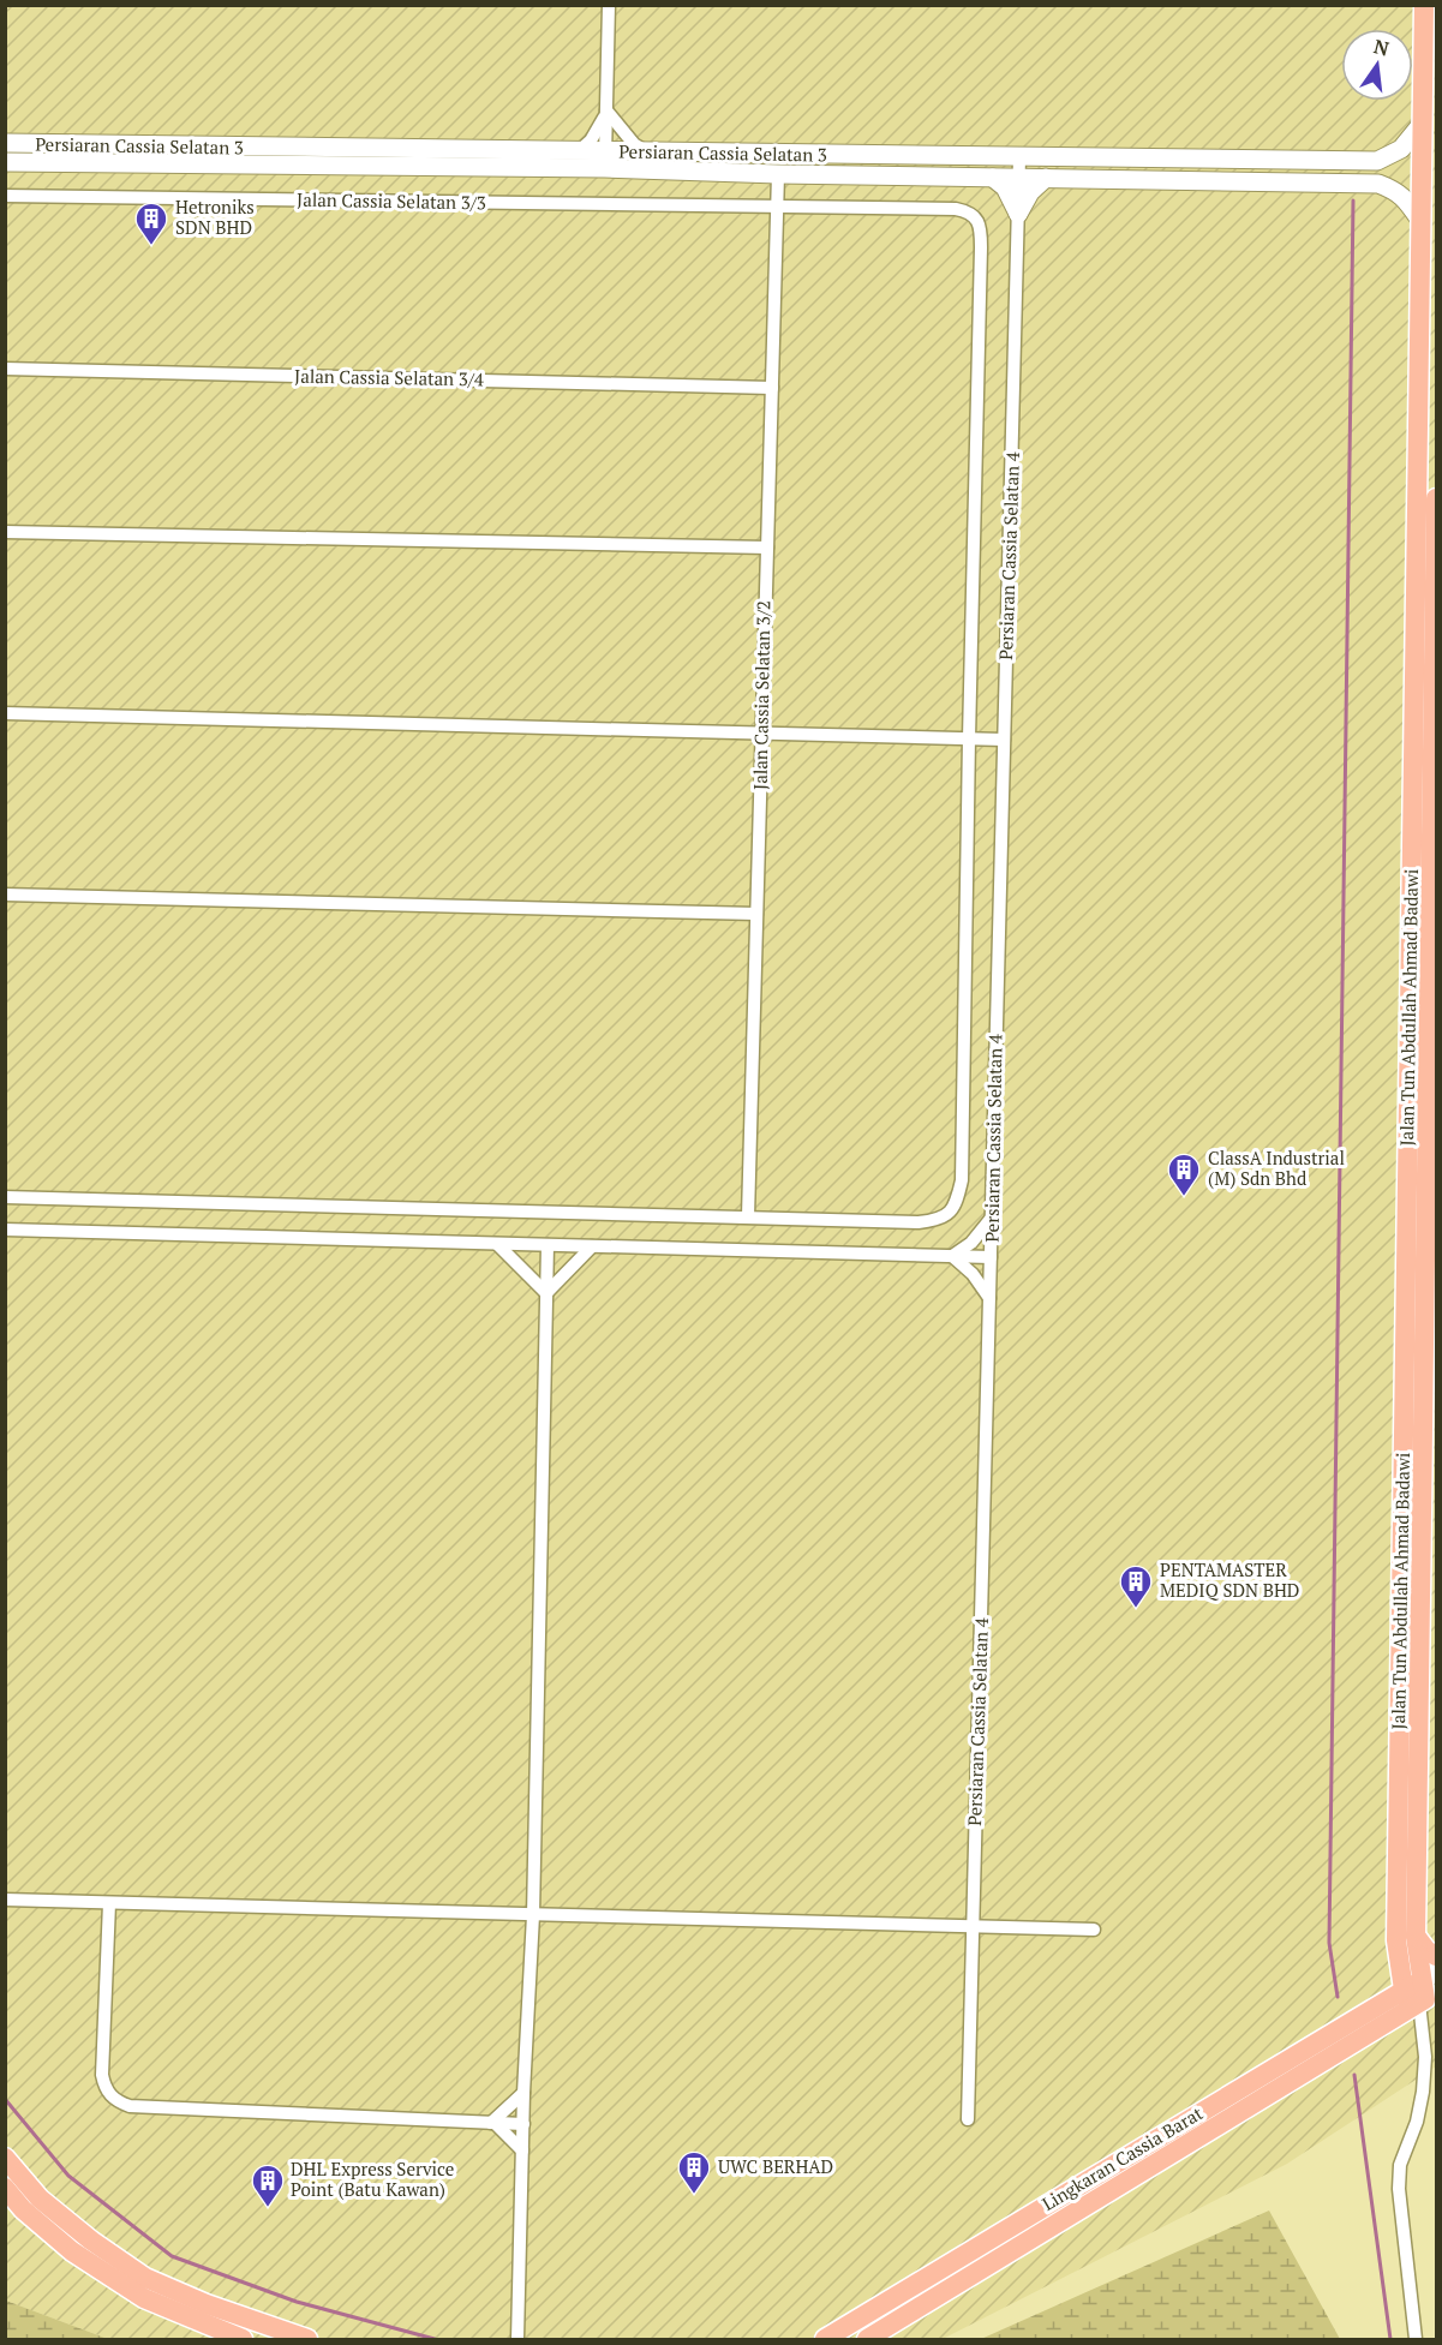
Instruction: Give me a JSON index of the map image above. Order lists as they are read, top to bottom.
{
  "streets": {
    "main road": ["Jalan Tun Abdullah Ahmad Badawi", "Lingkaran Cassia Barat"],
    "street": [
      "Persiaran Cassia Selatan 3",
      "Jalan Cassia Selatan 3/3",
      "Jalan Cassia Selatan 3/4",
      "Persiaran Cassia Selatan 4",
      "Jalan Cassia Selatan 3/2"
    ]
  },
  "crossings": [
    ["Persiaran Cassia Selatan 3", "Persiaran Cassia Selatan 4"],
    ["Persiaran Cassia Selatan 3", "Jalan Cassia Selatan 3/2"],
    ["Persiaran Cassia Selatan 3", "Jalan Tun Abdullah Ahmad Badawi"],
    ["Jalan Cassia Selatan 3/3", "Jalan Cassia Selatan 3/2"],
    ["Jalan Cassia Selatan 3/4", "Jalan Cassia Selatan 3/2"],
    ["Jalan Tun Abdullah Ahmad Badawi", "Lingkaran Cassia Barat"]
  ],
  "places": {
    "building": [
      "Hetroniks SDN BHD",
      "ClassA Industrial (M) Sdn Bhd",
      "PENTAMASTER MEDIQ SDN BHD",
      "UWC BERHAD",
      "DHL Express Service Point (Batu Kawan)"
    ]
  },
  "north": "top"
}
